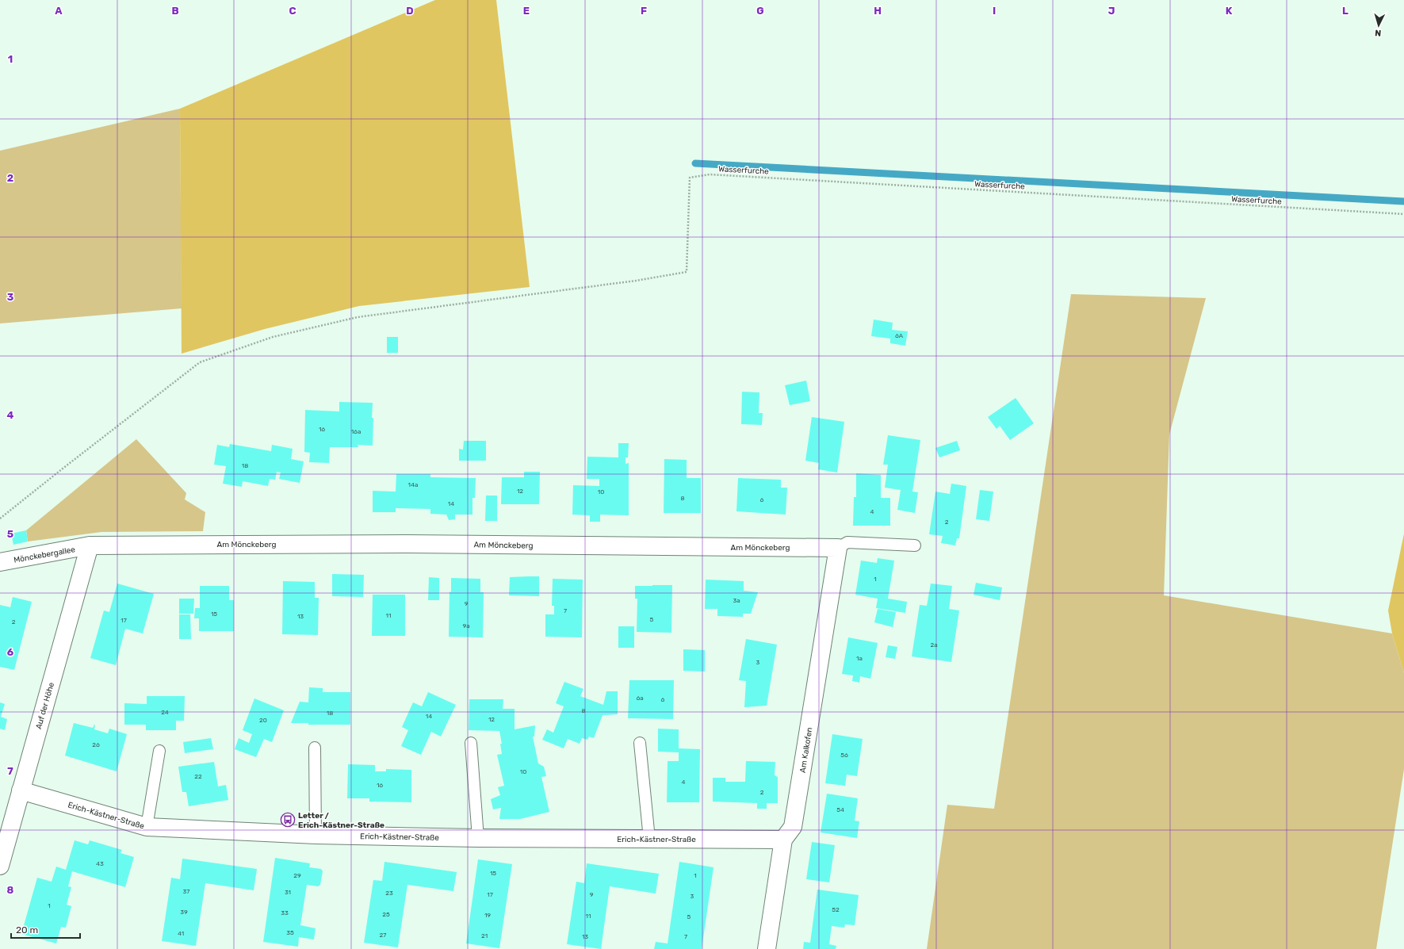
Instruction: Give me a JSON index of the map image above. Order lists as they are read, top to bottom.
{
  "streets": {
    "street": [
      "Am Mönckeberg",
      "Mönckebergallee",
      "Auf der Höhe",
      "Am Kalkofen",
      "Erich-Kästner-Straße"
    ],
    "path": ["Wasserfurche"]
  },
  "crossings": [
    ["Am Mönckeberg", "Mönckebergallee"],
    ["Am Mönckeberg", "Auf der Höhe"],
    ["Am Mönckeberg", "Am Kalkofen"],
    ["Mönckebergallee", "Auf der Höhe"],
    ["Auf der Höhe", "Erich-Kästner-Straße"],
    ["Am Kalkofen", "Erich-Kästner-Straße"]
  ],
  "places": {
    "bus stop": ["Letter / Erich-Kästner-Straße"]
  },
  "house_numbers": [
    "6A",
    "16",
    "16a",
    "18",
    "14a",
    "12",
    "10",
    "8",
    "6",
    "14",
    "4",
    "2",
    "1",
    "3a",
    "9",
    "7",
    "15",
    "11",
    "13",
    "5",
    "17",
    "2",
    "9a",
    "2a",
    "1a",
    "3",
    "6a",
    "6",
    "8",
    "24",
    "18",
    "14",
    "12",
    "20",
    "26",
    "56",
    "10",
    "22",
    "4",
    "16",
    "2",
    "54",
    "43",
    "15",
    "29",
    "1",
    "37",
    "31",
    "23",
    "17",
    "9",
    "3",
    "1",
    "52",
    "39",
    "33",
    "25",
    "19",
    "11",
    "5",
    "35",
    "41",
    "27",
    "21",
    "13",
    "7"
  ],
  "scale_bar": "20 m",
  "north": "bottom",
  "grid": {
    "columns": [
      "A",
      "B",
      "C",
      "D",
      "E",
      "F",
      "G",
      "H",
      "I",
      "J",
      "K",
      "L"
    ],
    "rows": [
      "1",
      "2",
      "3",
      "4",
      "5",
      "6",
      "7",
      "8"
    ]
  }
}
